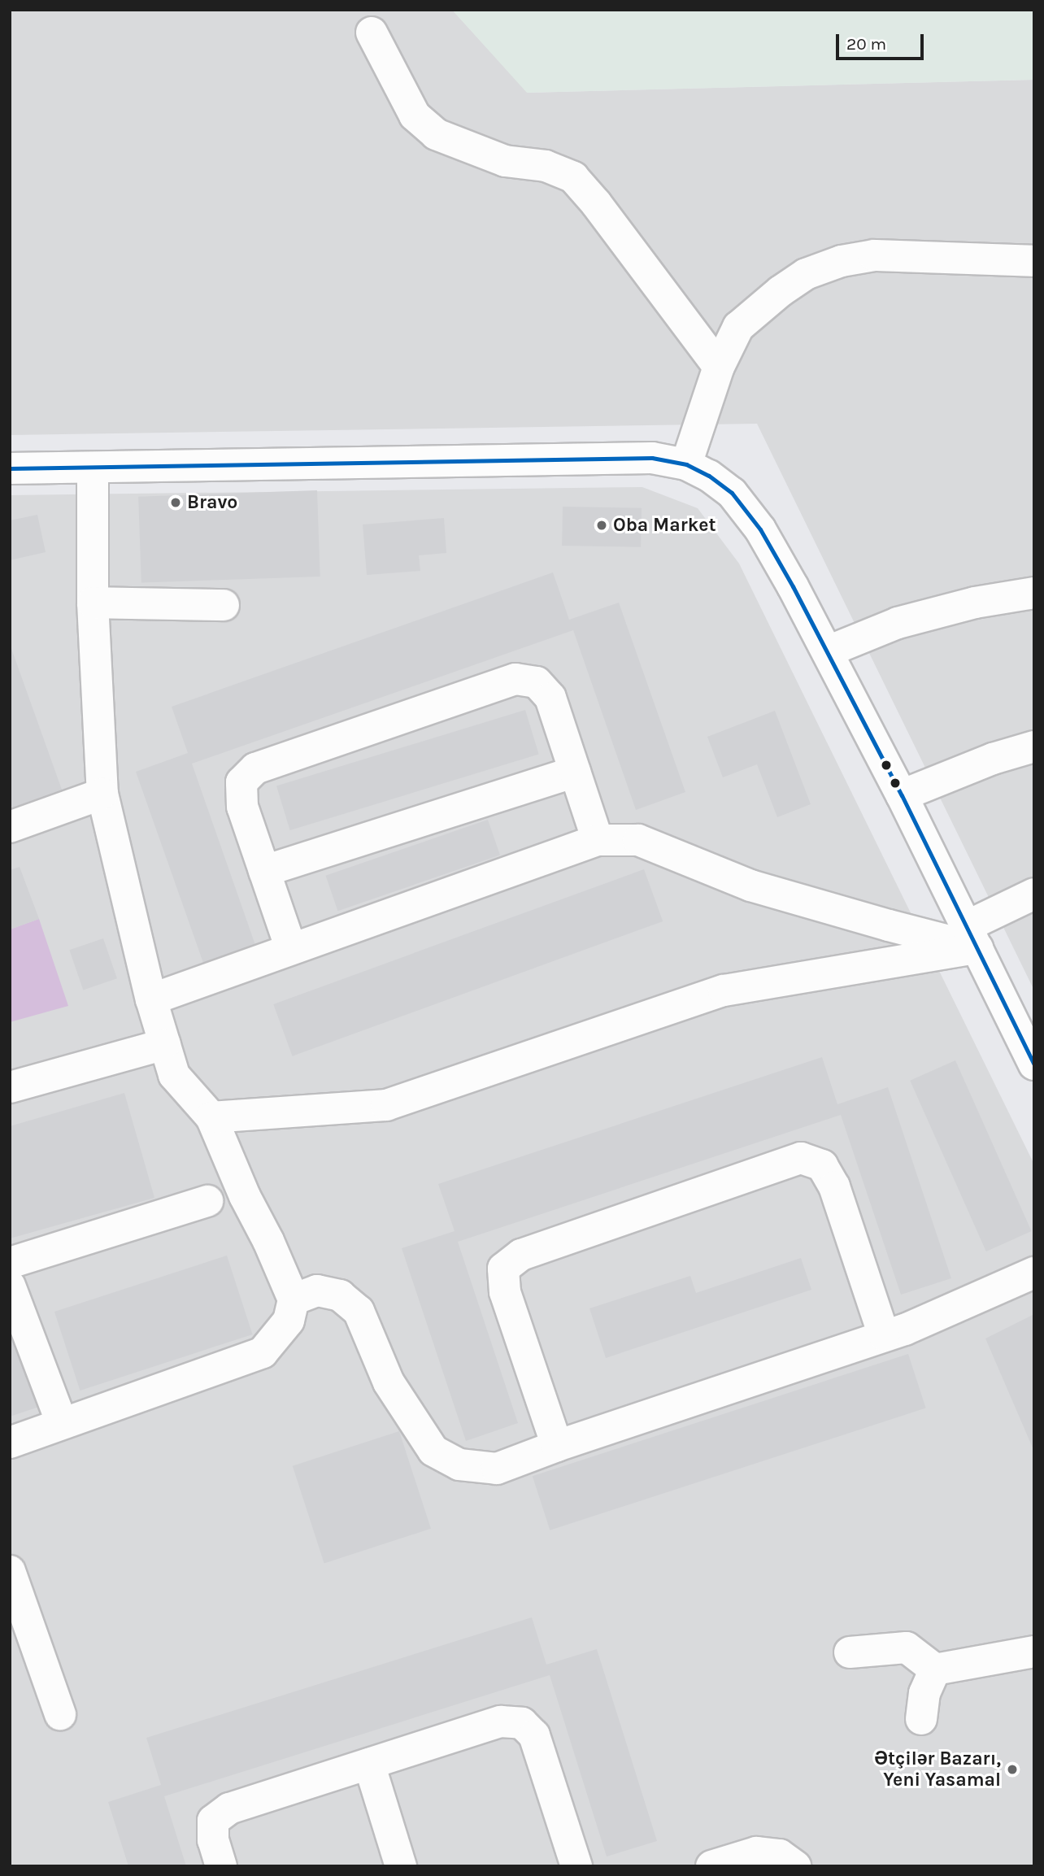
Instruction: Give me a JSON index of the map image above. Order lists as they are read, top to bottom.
{
  "places": ["Bravo", "Oba Market", "Ətçilər Bazarı, Yeni Yasamal"],
  "scale_bar": "20 m"
}
